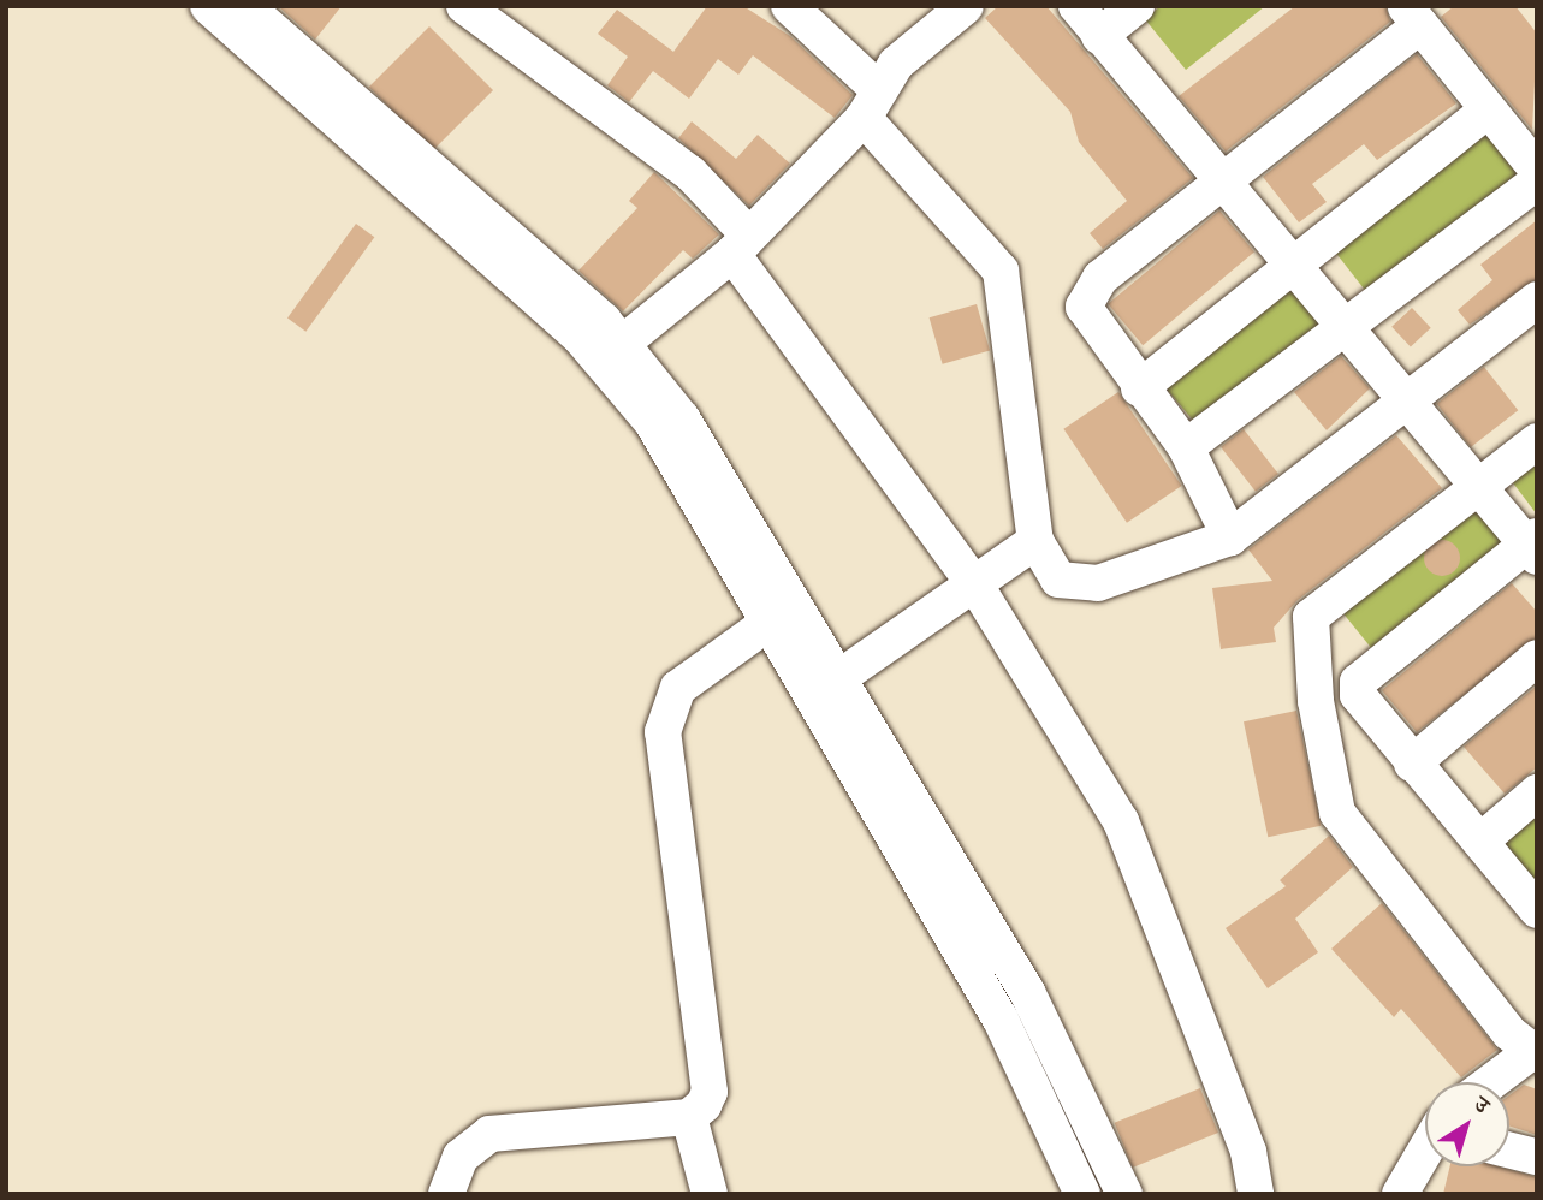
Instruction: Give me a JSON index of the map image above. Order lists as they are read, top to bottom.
{
  "north": "top right"
}
